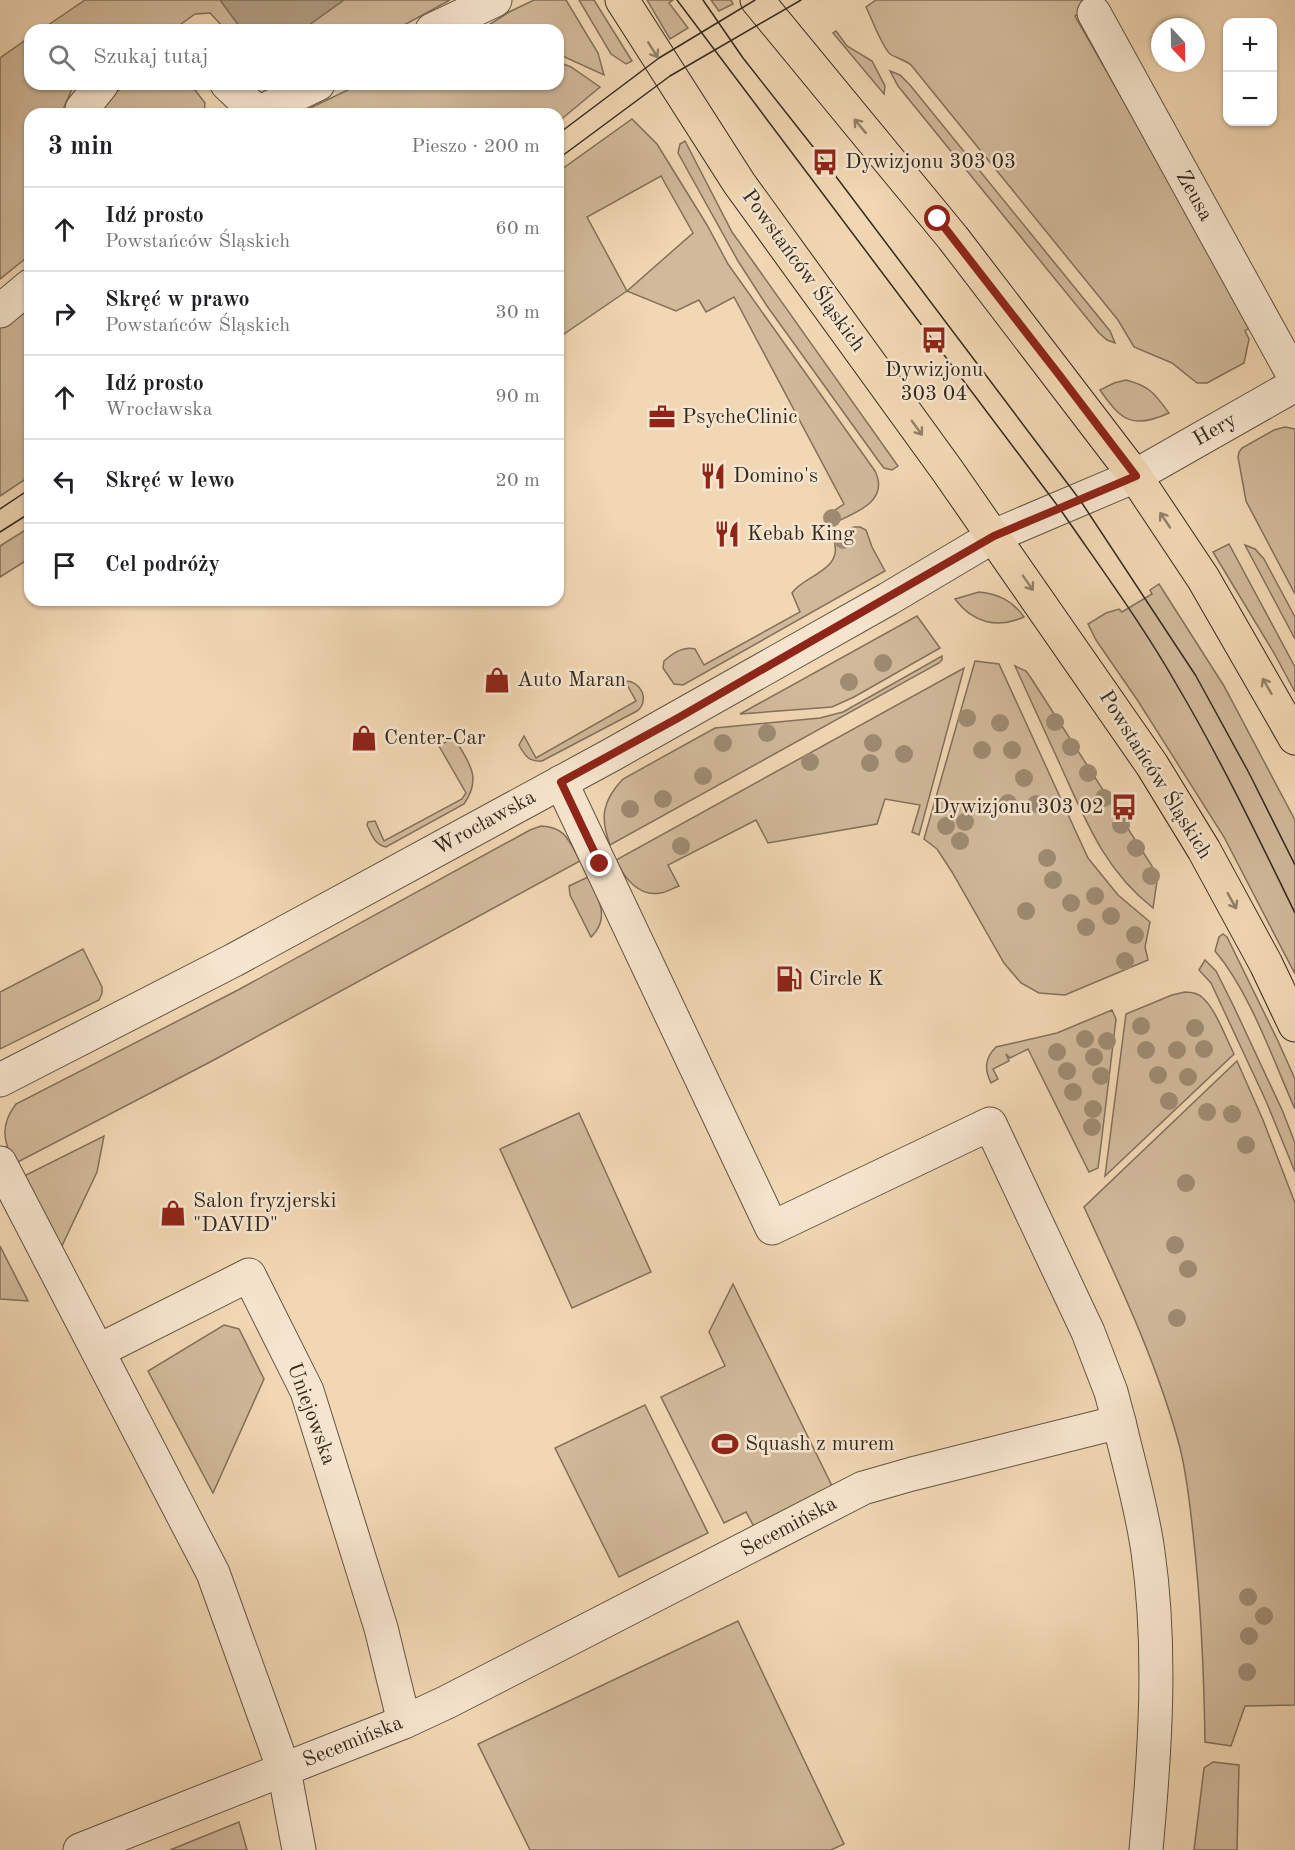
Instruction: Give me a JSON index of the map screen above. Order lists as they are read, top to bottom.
{
  "streets": {
    "main road": ["Powstańców Śląskich"],
    "street": [
      "Zeusa",
      "Hery",
      "Wrocławska",
      "Uniejowska",
      "Secemińska"
    ]
  },
  "crossings": [
    ["Powstańców Śląskich", "Wrocławska"],
    ["Uniejowska", "Secemińska"]
  ],
  "places": {
    "bus stop": ["Dywizjonu 303 03", "Dywizjonu 303 04", "Dywizjonu 303 02"],
    "office": ["PsycheClinic"],
    "restaurant": ["Domino's", "Kebab King"],
    "shop": ["Auto Maran", "Center-Car", "Salon fryzjerski \"DAVID\""],
    "fuel station": ["Circle K"],
    "sports": ["Squash z murem"]
  },
  "north": "bottom",
  "page": {
    "map_buttons": ["+", "−"],
    "search": "Szukaj tutaj",
    "heading": ["3 min", "Pieszo · 200 m"],
    "list": [
      ["Idź prosto", "Powstańców Śląskich", "60 m"],
      ["Skręć w prawo", "Powstańców Śląskich", "30 m"],
      ["Idź prosto", "Wrocławska", "90 m"],
      ["Skręć w lewo", "20 m"],
      "Cel podróży"
    ]
  }
}
